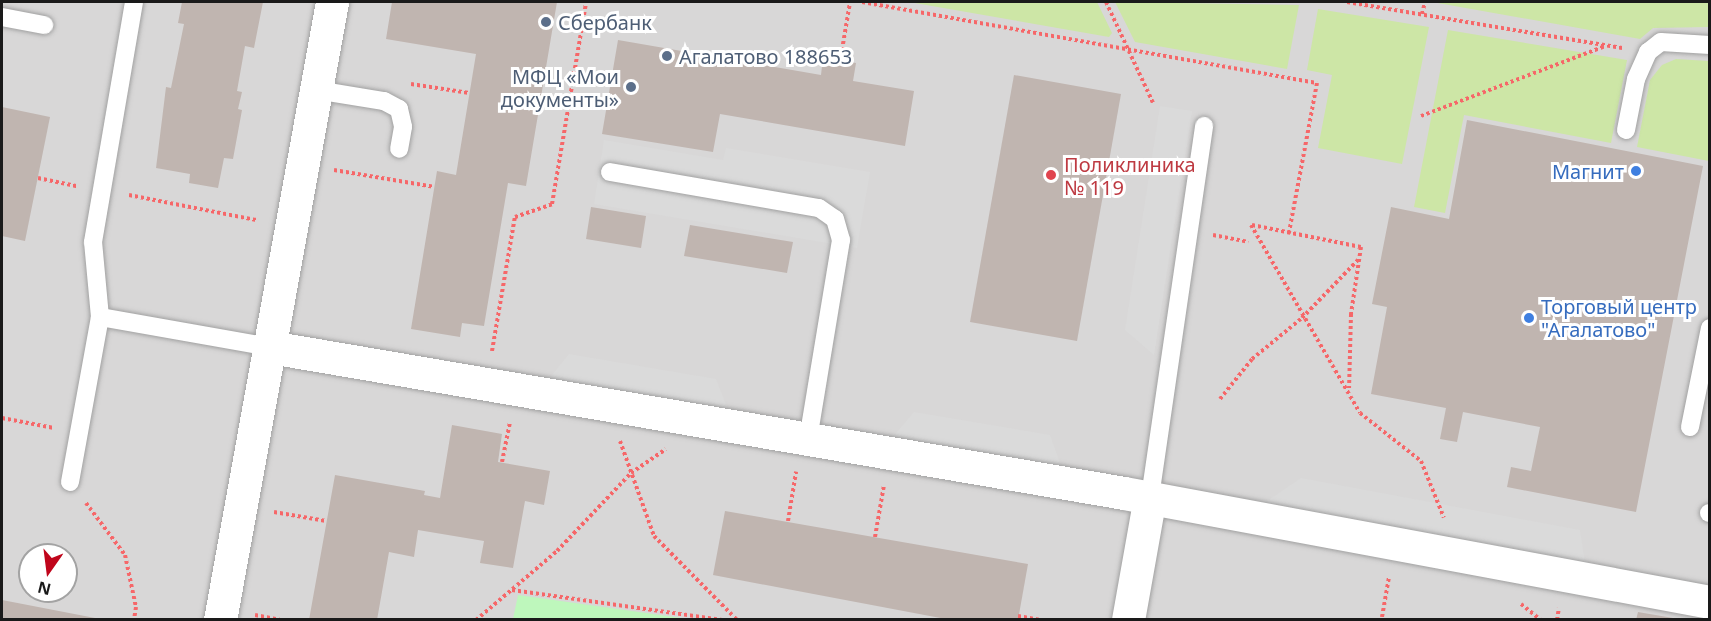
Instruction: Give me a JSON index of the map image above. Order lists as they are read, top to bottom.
{
  "places": [
    "Сбербанк",
    "Агалатово 188653",
    "МФЦ «Мои документы»",
    "Магнит",
    "Поликлиника № 119",
    "Торговый центр \"Агалатово\""
  ],
  "north": "bottom"
}
